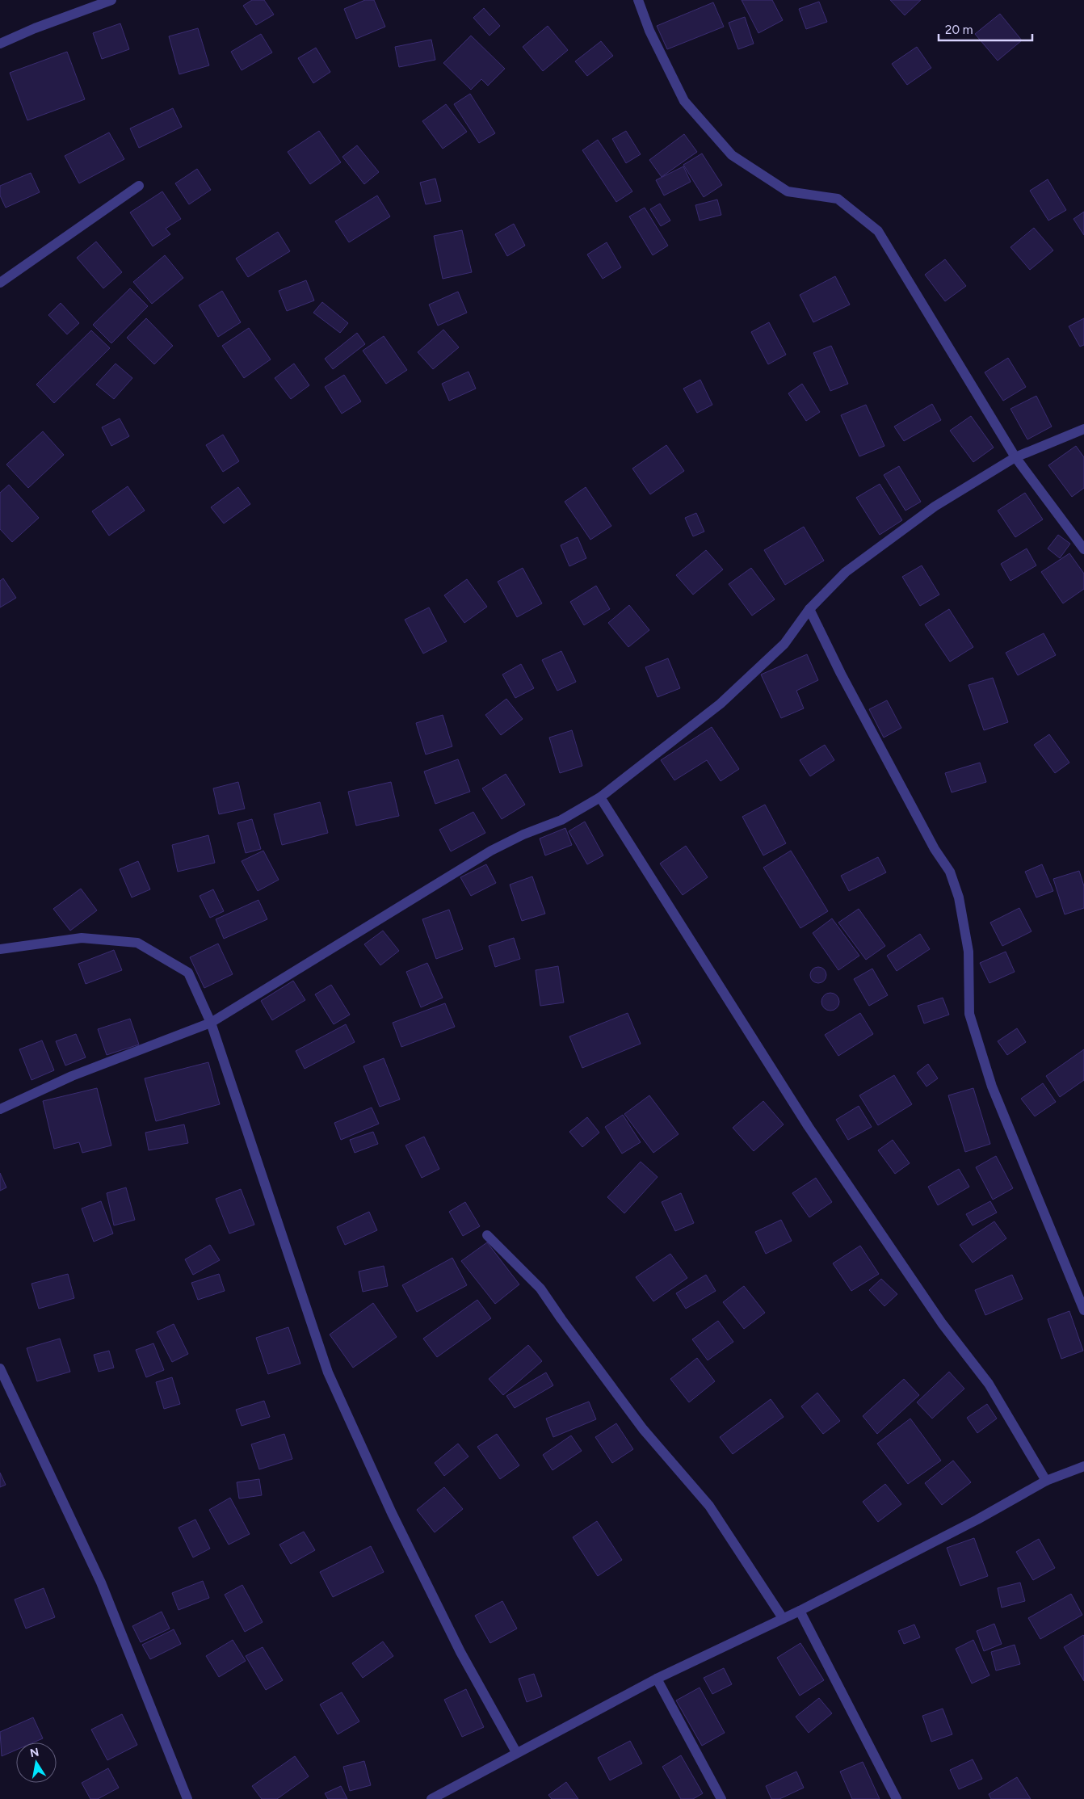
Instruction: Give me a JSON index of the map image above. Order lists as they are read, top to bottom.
{
  "scale_bar": "20 m",
  "north": "top"
}
